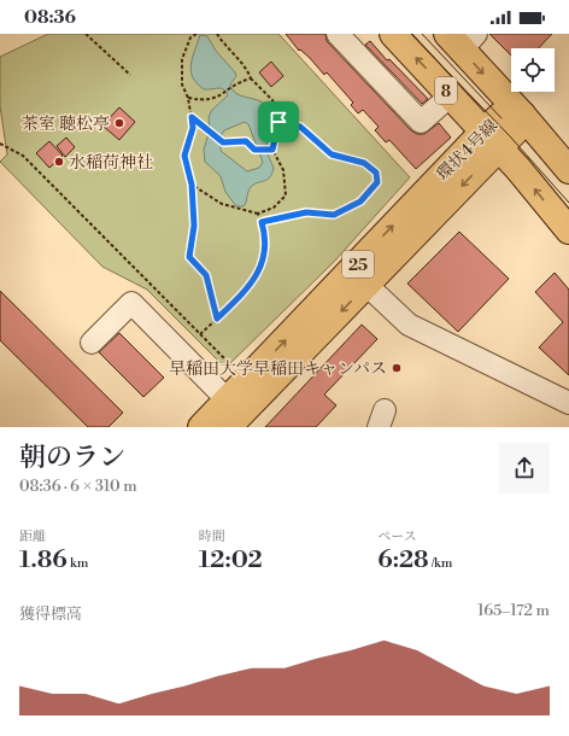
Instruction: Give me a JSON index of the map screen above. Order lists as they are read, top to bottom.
{
  "streets": {
    "main road": ["8", "環状4号線", "25"]
  },
  "crossings": [
    ["8", "環状4号線"]
  ],
  "places": ["茶室 聴松亭", "水稲荷神社", "早稲田大学早稲田キャンパス"],
  "page": {
    "status": "08:36",
    "heading": ["朝のラン", "08:36 · 6 × 310 m"],
    "stats": [
      ["距離", "1.86 km"],
      ["時間", "12:02"],
      ["ペース", "6:28 /km"]
    ],
    "chart": ["獲得標高", "165–172 m"]
  }
}
